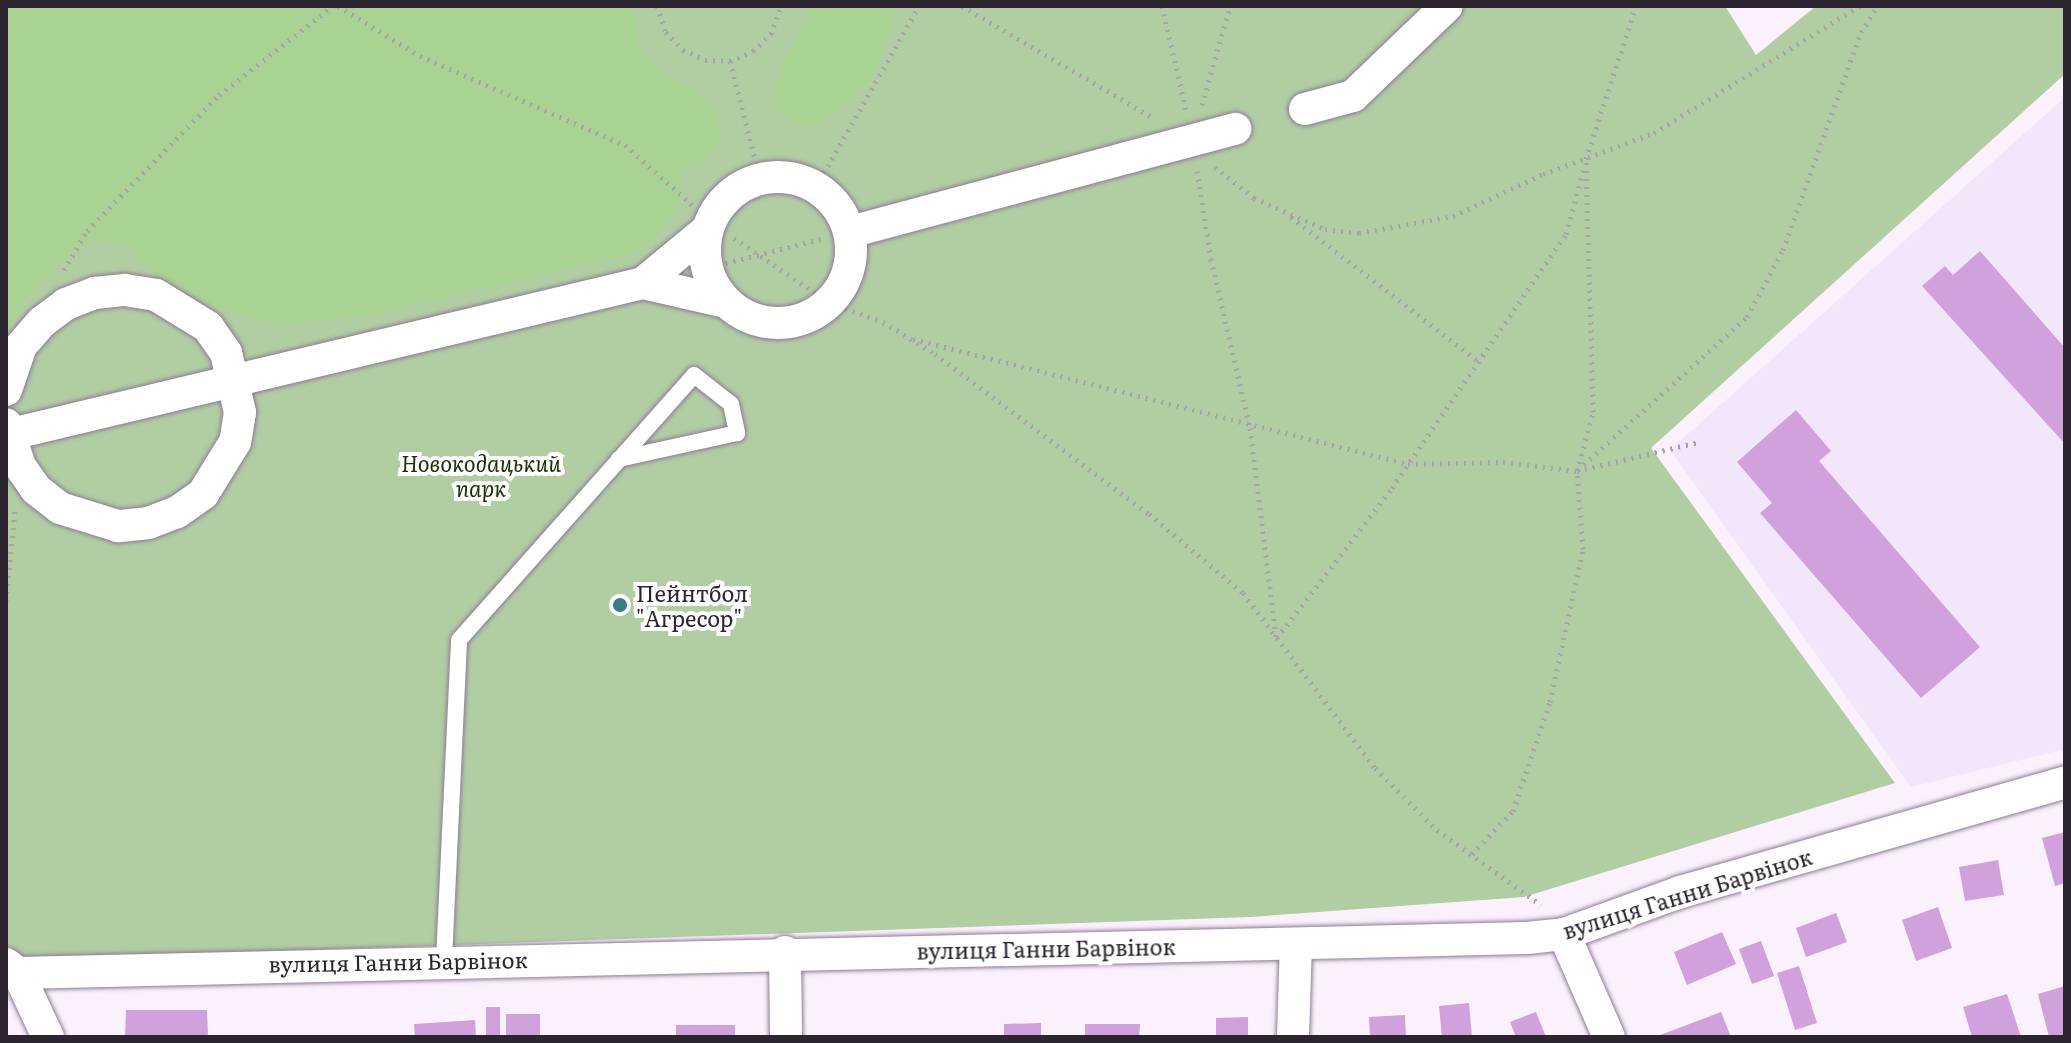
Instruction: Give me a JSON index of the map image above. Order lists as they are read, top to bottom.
{
  "streets": {
    "street": ["вулиця Ганни Барвінок"]
  },
  "parks": ["Новокодацький парк"],
  "places": ["Пейнтбол \"Агресор\""]
}
